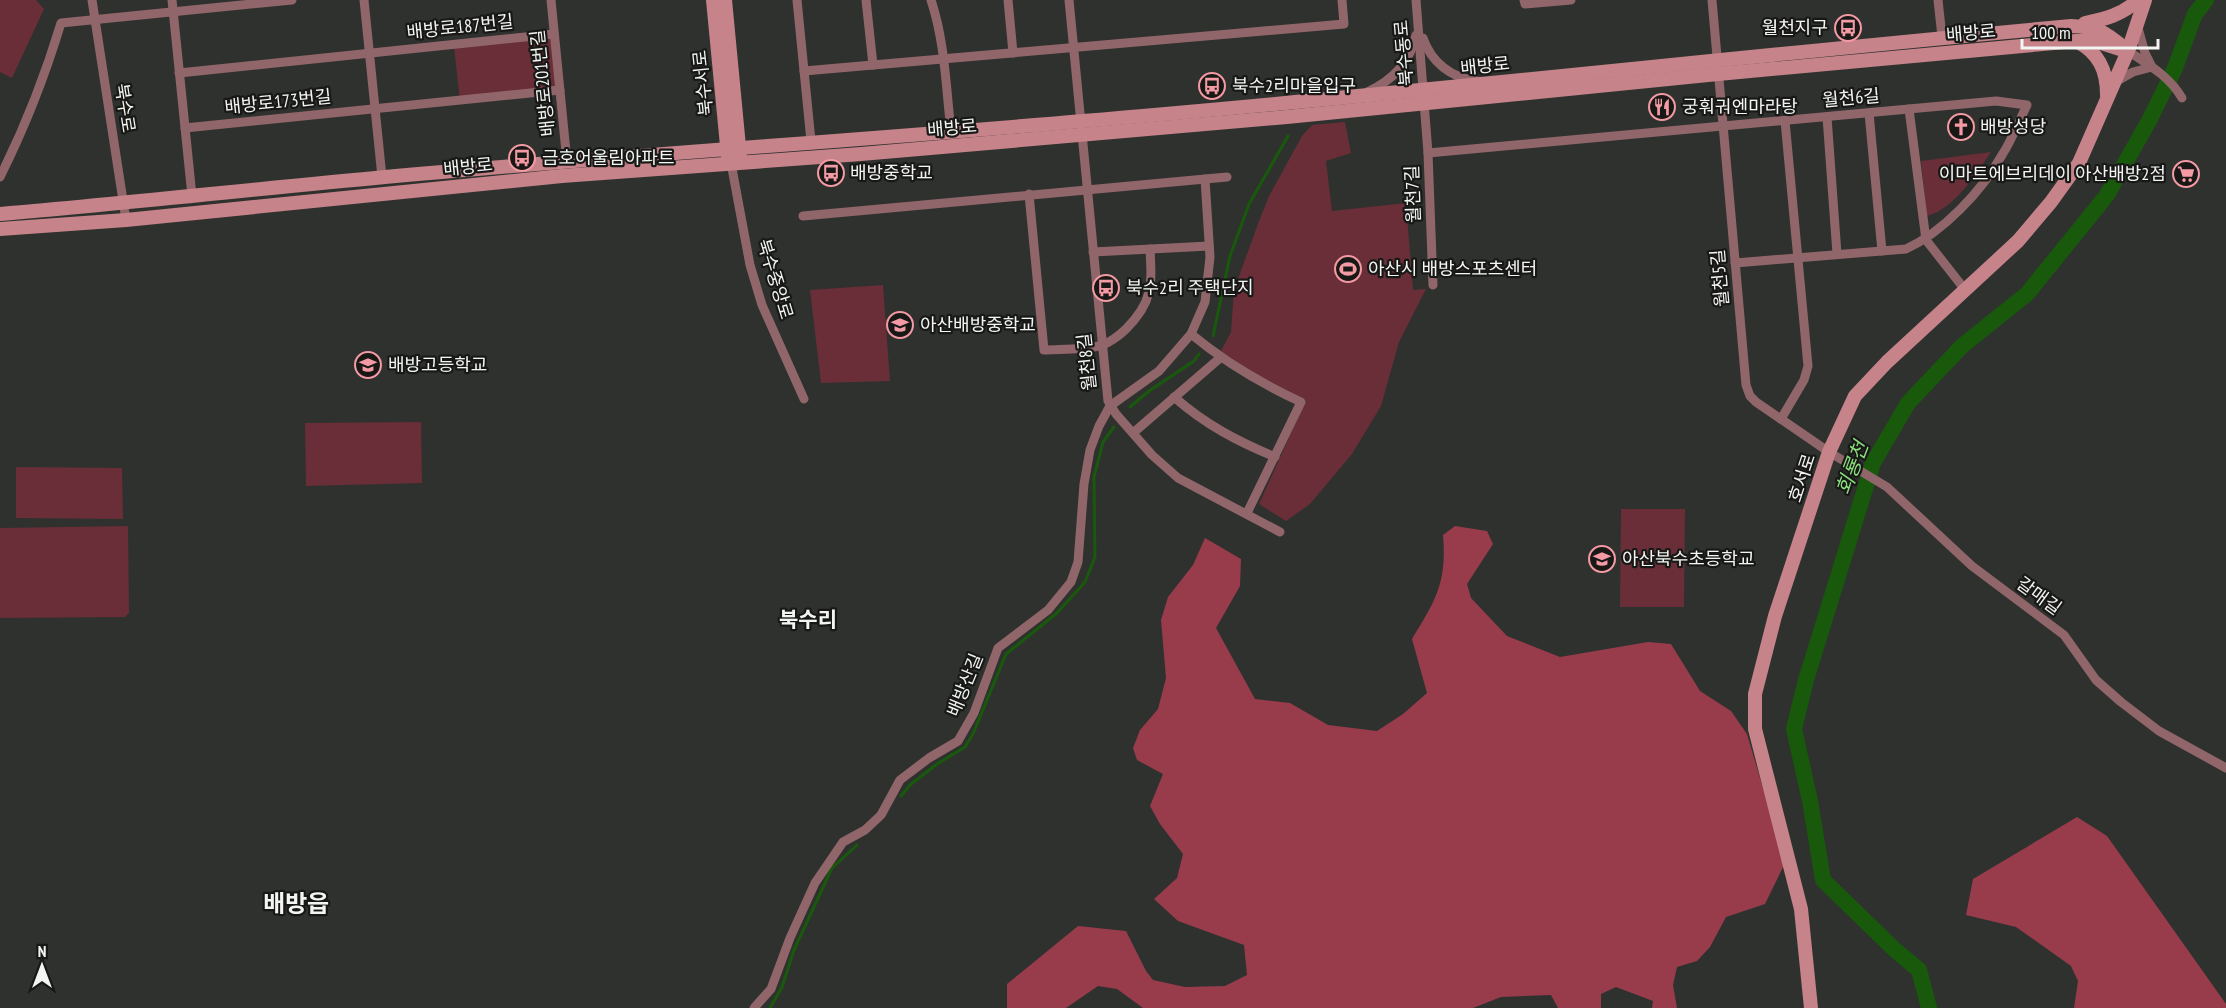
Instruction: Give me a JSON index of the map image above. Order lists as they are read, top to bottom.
{
  "streets": {
    "street": [
      "배방로187번길",
      "배방로",
      "북수동로",
      "배방로201번길",
      "북수서로",
      "월천6길",
      "배방로173번길",
      "북수로",
      "월천7길",
      "월천5길",
      "북수중앙로",
      "월천8길",
      "호서로",
      "갈매길",
      "배방산길"
    ]
  },
  "crossings": [
    ["배방로187번길", "배방로201번길"],
    ["배방로", "북수동로"],
    ["배방로", "배방로201번길"],
    ["배방로", "북수서로"],
    ["배방로", "북수로"],
    ["배방로", "월천7길"],
    ["배방로", "월천5길"],
    ["배방로", "북수중앙로"],
    ["배방로", "월천8길"],
    ["배방로", "호서로"],
    ["북수동로", "월천7길"],
    ["북수서로", "북수중앙로"],
    ["월천6길", "월천7길"],
    ["월천6길", "월천5길"],
    ["월천5길", "호서로"],
    ["월천5길", "갈매길"],
    ["월천8길", "배방산길"],
    ["호서로", "갈매길"]
  ],
  "districts": ["북수리", "배방읍"],
  "water": ["회룡천"],
  "places": {
    "bus stop": [
      "월천지구",
      "북수2리마을입구",
      "금호어울림아파트",
      "배방중학교",
      "북수2리 주택단지"
    ],
    "restaurant": ["궁훠궈엔마라탕"],
    "church": ["배방성당"],
    "supermarket": ["이마트에브리데이 아산배방2점"],
    "sports": ["아산시 배방스포츠센터"],
    "school or university": ["아산배방중학교", "배방고등학교", "아산북수초등학교"]
  },
  "scale_bar": "100 m",
  "north": "top"
}
